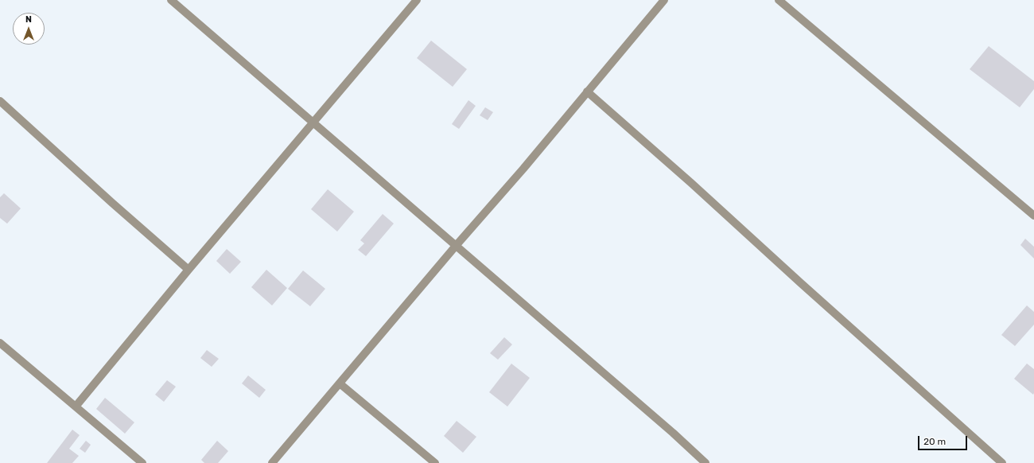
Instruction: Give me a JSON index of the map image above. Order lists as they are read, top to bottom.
{
  "scale_bar": "20 m",
  "north": "top"
}
